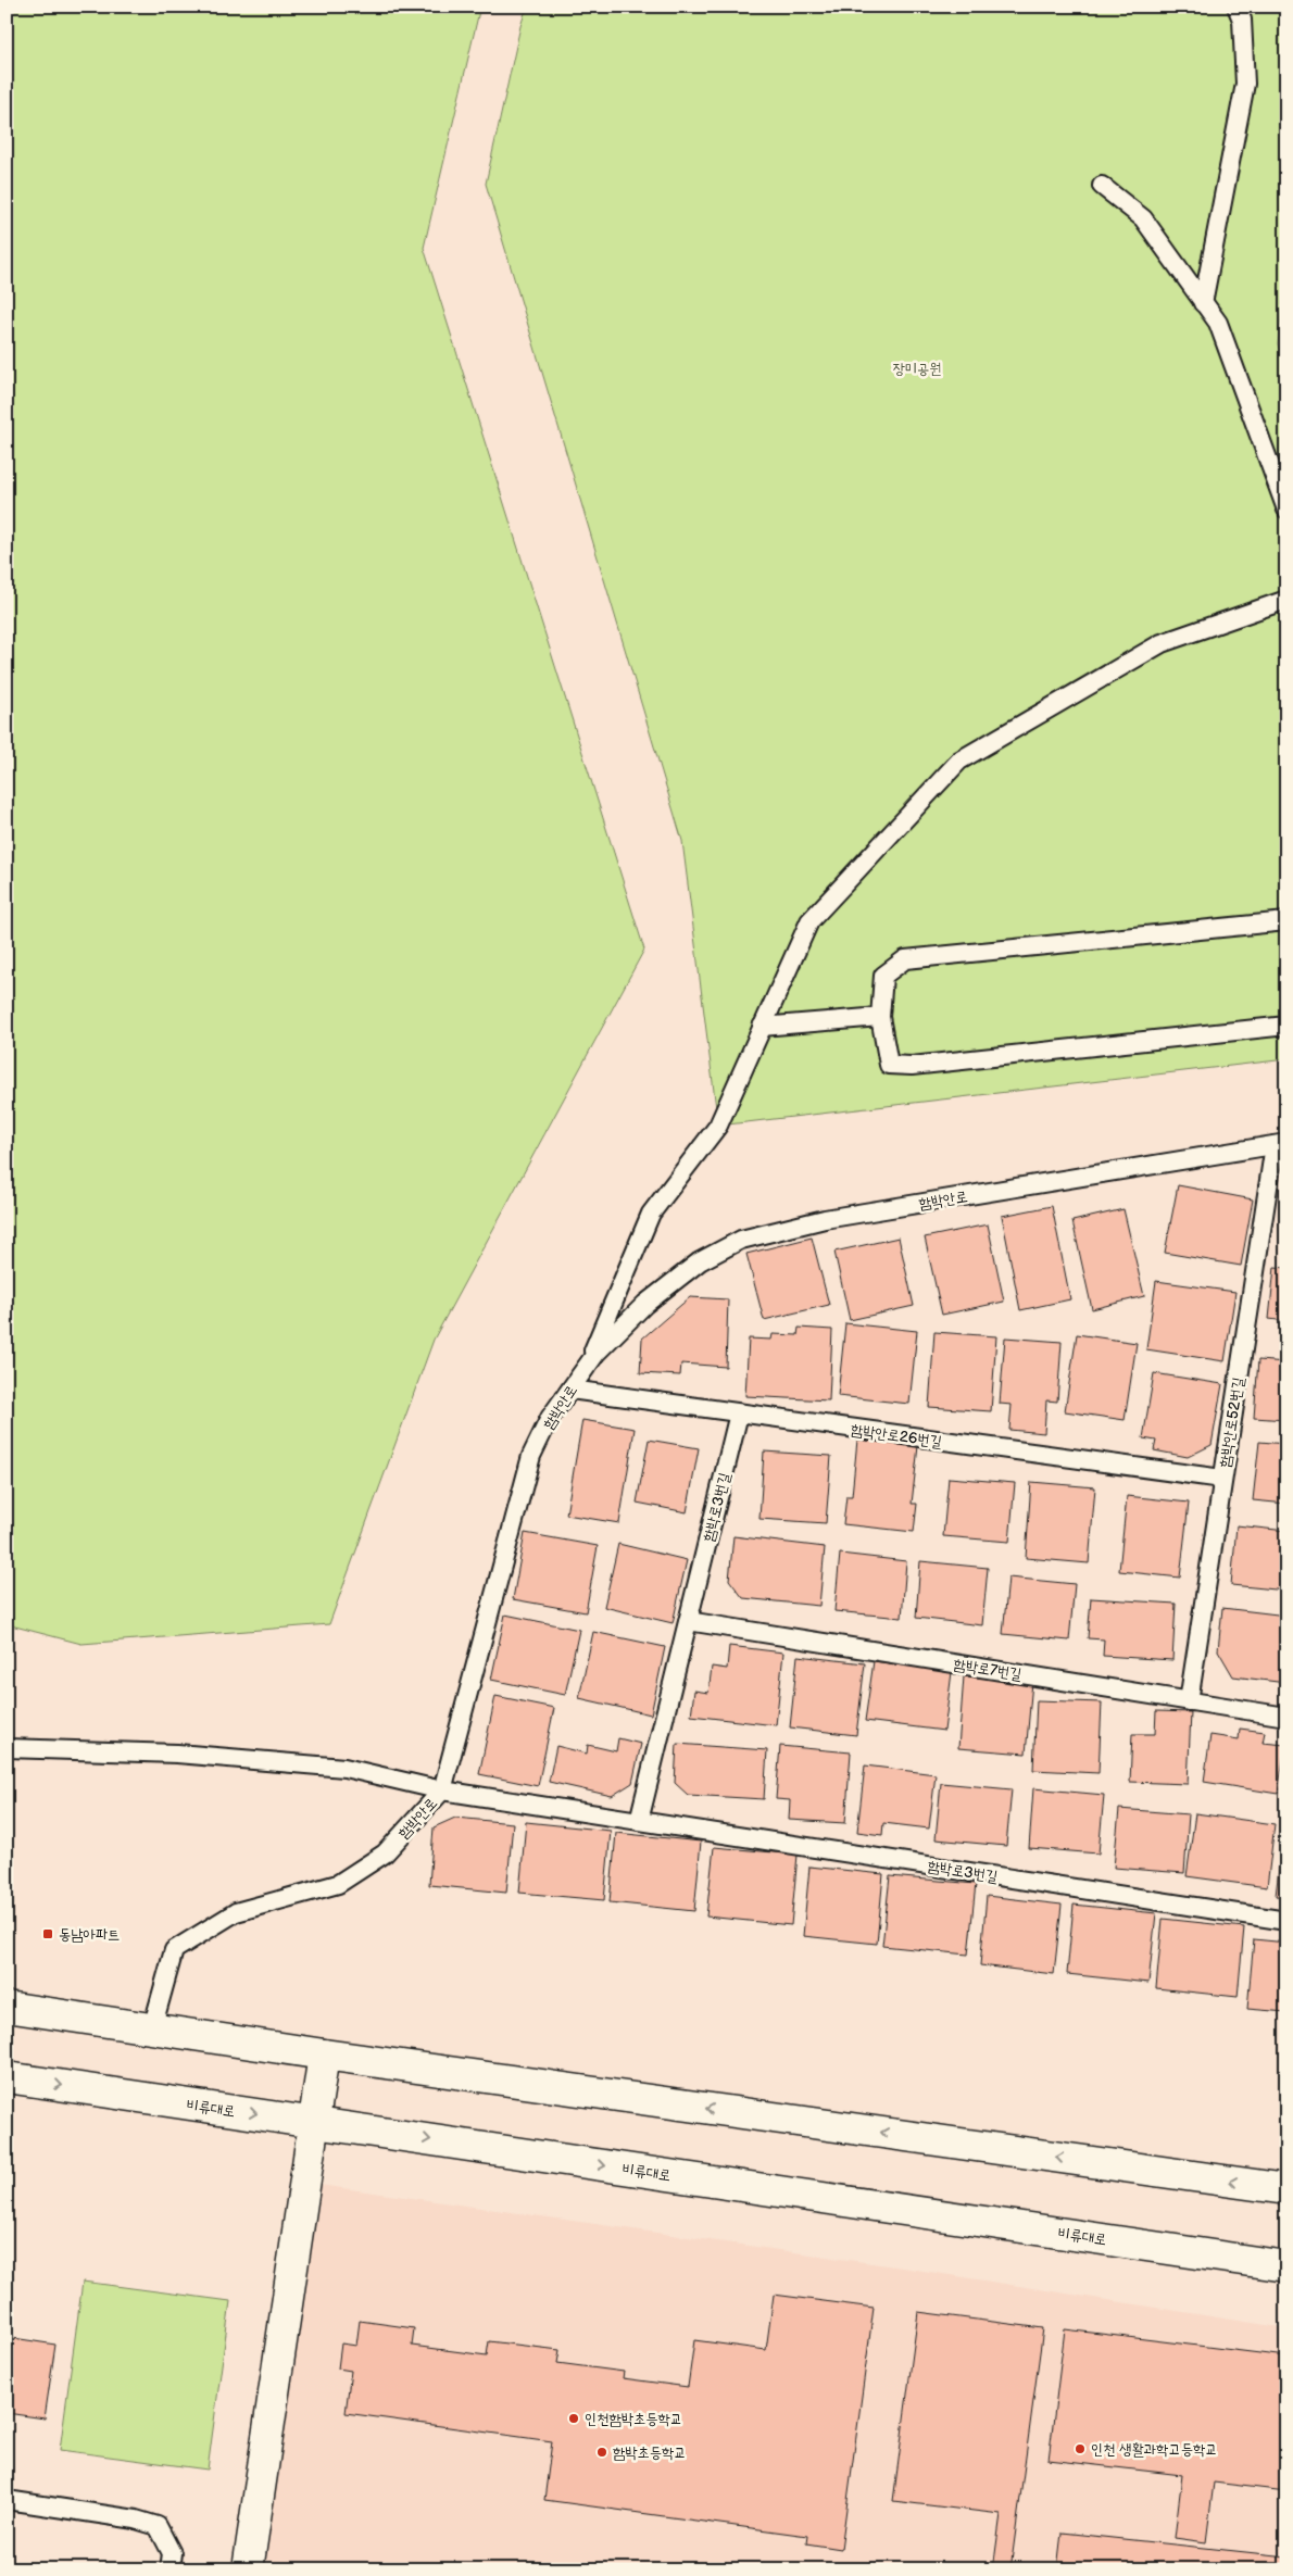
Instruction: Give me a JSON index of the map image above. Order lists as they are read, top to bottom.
{
  "streets": {
    "main road": ["비류대로"],
    "lane": [
      "함박안로",
      "함박안로52번길",
      "함박안로26번길",
      "함박로3번길",
      "함박로7번길"
    ]
  },
  "crossings": [
    ["함박안로", "함박안로52번길"],
    ["함박안로", "함박안로26번길"],
    ["함박안로", "함박로3번길"],
    ["함박안로52번길", "함박안로26번길"],
    ["함박안로52번길", "함박로7번길"],
    ["함박안로26번길", "함박로3번길"],
    ["함박로3번길", "함박로7번길"]
  ],
  "parks": ["장미공원"],
  "places": {
    "transit": ["동남아파트"],
    "other": ["인천함박초등학교", "인천 생활과학고등학교", "함박초등학교"]
  }
}
